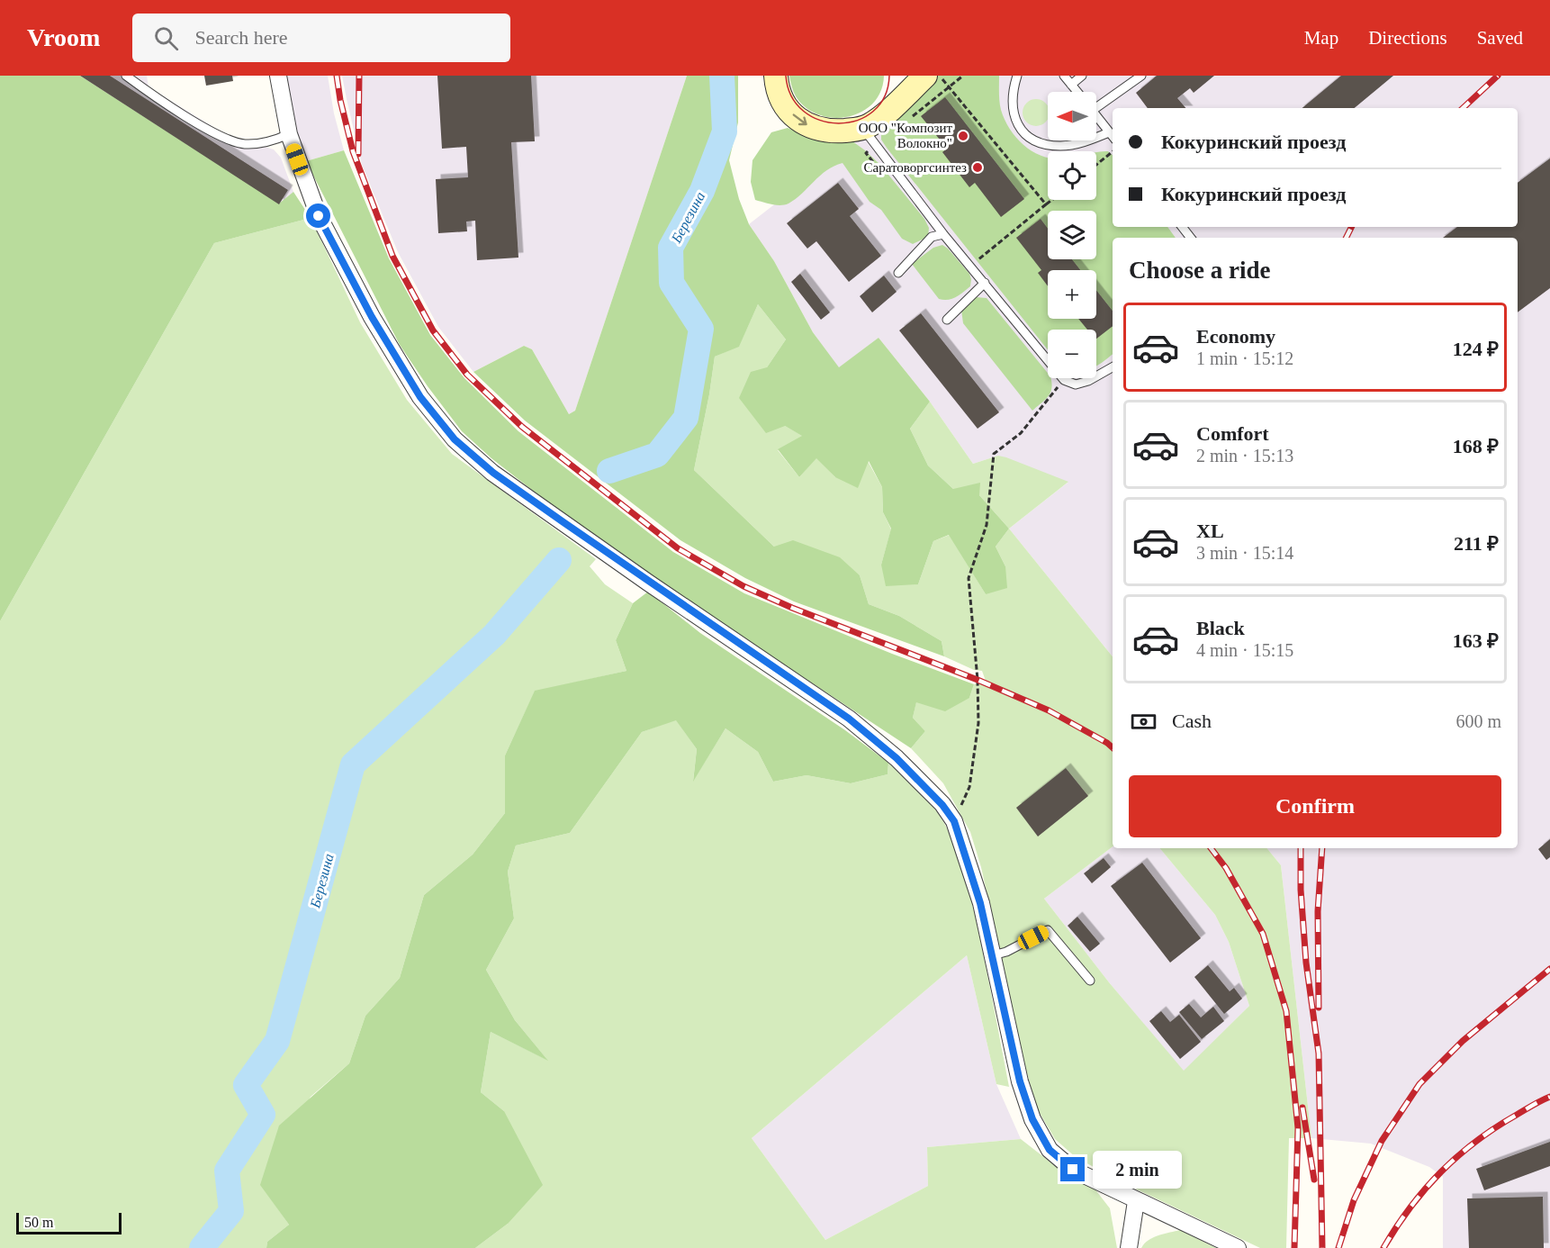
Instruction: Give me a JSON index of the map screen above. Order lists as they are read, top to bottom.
{
  "water": ["Березина"],
  "places": ["ООО \"Композит Волокно\"", "Саратоворгсинтез"],
  "scale_bar": "50 m",
  "north": "left",
  "page": {
    "header": "Vroom",
    "search": "Search here",
    "nav": ["Map", "Directions", "Saved"],
    "map_buttons": ["+", "−"],
    "banner": ["Кокуринский проезд", "Кокуринский проезд"],
    "heading": "Choose a ride",
    "list": [
      {
        "name": "Economy",
        "note": "1 min · 15:12",
        "value": "124 ₽"
      },
      {
        "name": "Comfort",
        "note": "2 min · 15:13",
        "value": "168 ₽"
      },
      {
        "name": "XL",
        "note": "3 min · 15:14",
        "value": "211 ₽"
      },
      {
        "name": "Black",
        "note": "4 min · 15:15",
        "value": "163 ₽"
      }
    ],
    "pay": ["Cash", "600 m"],
    "buttons": "Confirm",
    "bubble": "2 min",
    "scale": "50 m"
  }
}
